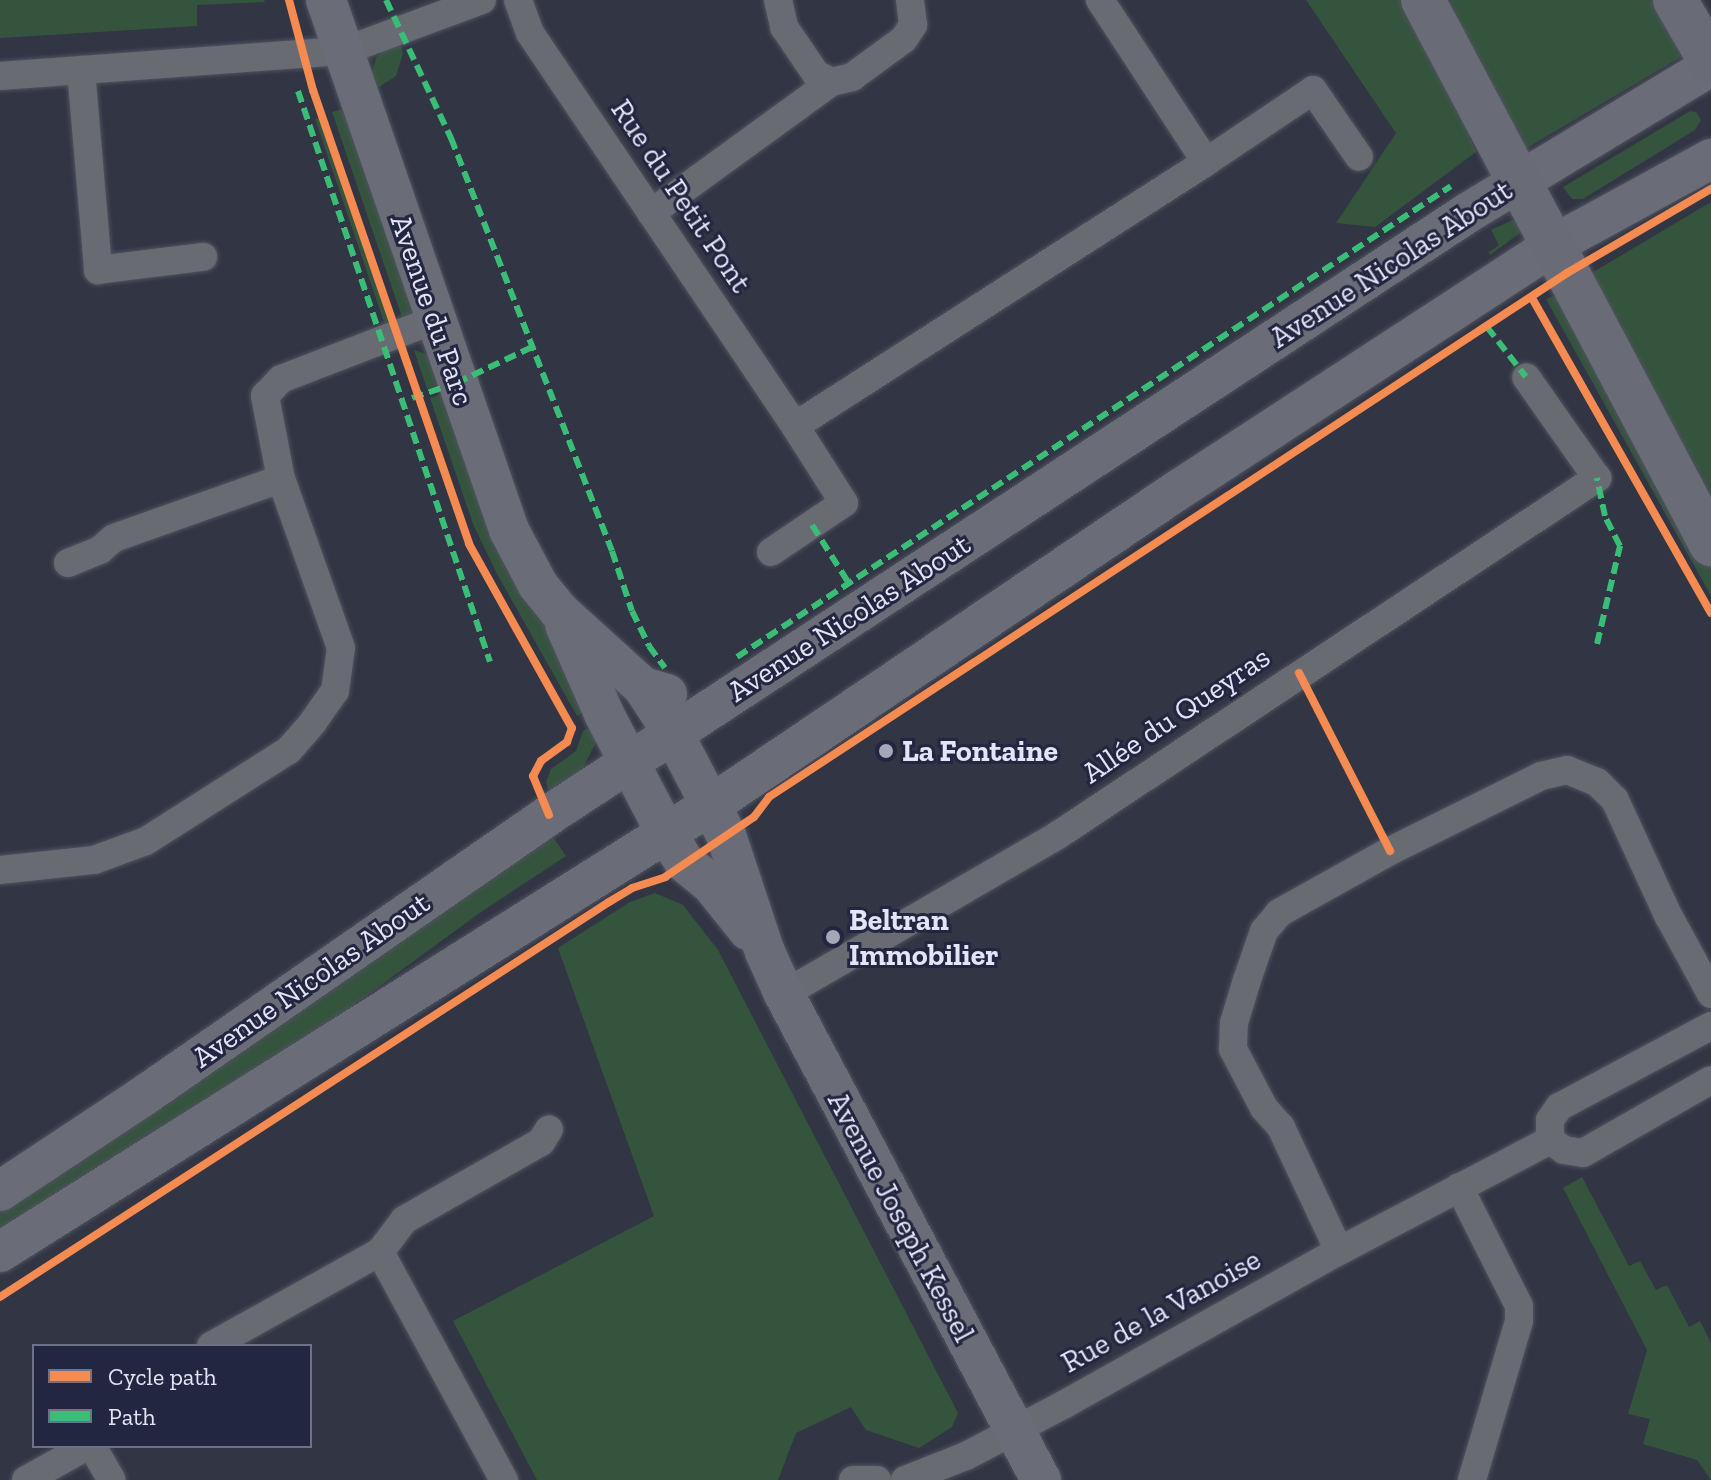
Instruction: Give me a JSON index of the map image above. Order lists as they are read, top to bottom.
{
  "streets": {
    "main road": ["Avenue Nicolas About", "Avenue du Parc", "Avenue Joseph Kessel"],
    "street": ["Rue du Petit Pont", "Allée du Queyras", "Rue de la Vanoise"]
  },
  "crossings": [
    ["Avenue Nicolas About", "Avenue du Parc"],
    ["Avenue Nicolas About", "Avenue Joseph Kessel"],
    ["Avenue du Parc", "Avenue Joseph Kessel"],
    ["Allée du Queyras", "Avenue Joseph Kessel"],
    ["Avenue Joseph Kessel", "Rue de la Vanoise"]
  ],
  "places": ["La Fontaine", "Beltran Immobilier"],
  "legend": ["Cycle path", "Path"]
}
